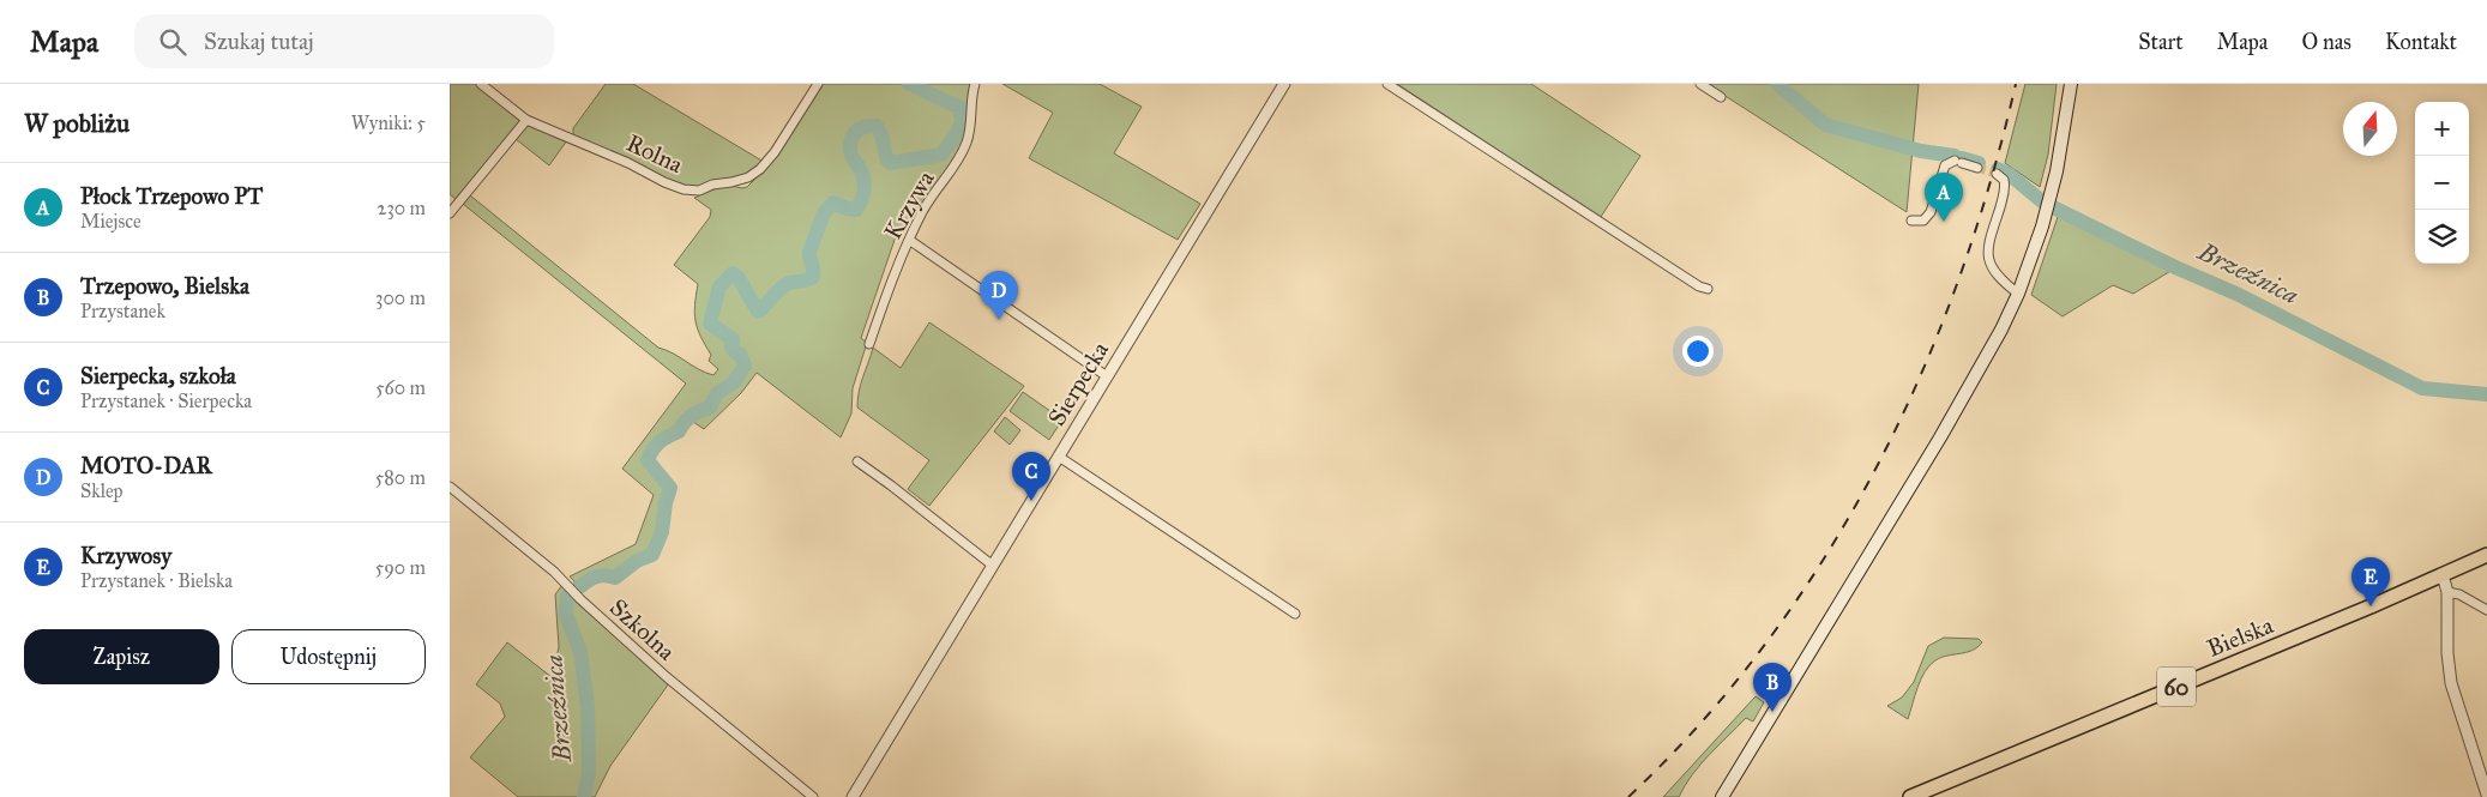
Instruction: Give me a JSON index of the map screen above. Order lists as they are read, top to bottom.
{
  "streets": {
    "main road": ["Bielska", "60"],
    "street": [
      "Rolna",
      "Krzywa",
      "Sierpecka",
      "Szkolna"
    ]
  },
  "water": ["Brzeźnica"],
  "north": "top",
  "page": {
    "header": "Mapa",
    "search": "Szukaj tutaj",
    "nav": [
      "Start",
      "Mapa",
      "O nas",
      "Kontakt"
    ],
    "heading": ["W pobliżu", "Wyniki: 5"],
    "map_buttons": ["+", "−"],
    "list": [
      {
        "mark": "A",
        "name": "Płock Trzepowo PT",
        "note": "Miejsce",
        "value": "230 m"
      },
      {
        "mark": "B",
        "name": "Trzepowo, Bielska",
        "note": "Przystanek",
        "value": "300 m"
      },
      {
        "mark": "C",
        "name": "Sierpecka, szkoła",
        "note": "Przystanek · Sierpecka",
        "value": "560 m"
      },
      {
        "mark": "D",
        "name": "MOTO-DAR",
        "note": "Sklep",
        "value": "580 m"
      },
      {
        "mark": "E",
        "name": "Krzywosy",
        "note": "Przystanek · Bielska",
        "value": "590 m"
      }
    ],
    "pins": [
      "A",
      "D",
      "C",
      "E",
      "B"
    ],
    "buttons": ["Zapisz", "Udostępnij"]
  }
}
